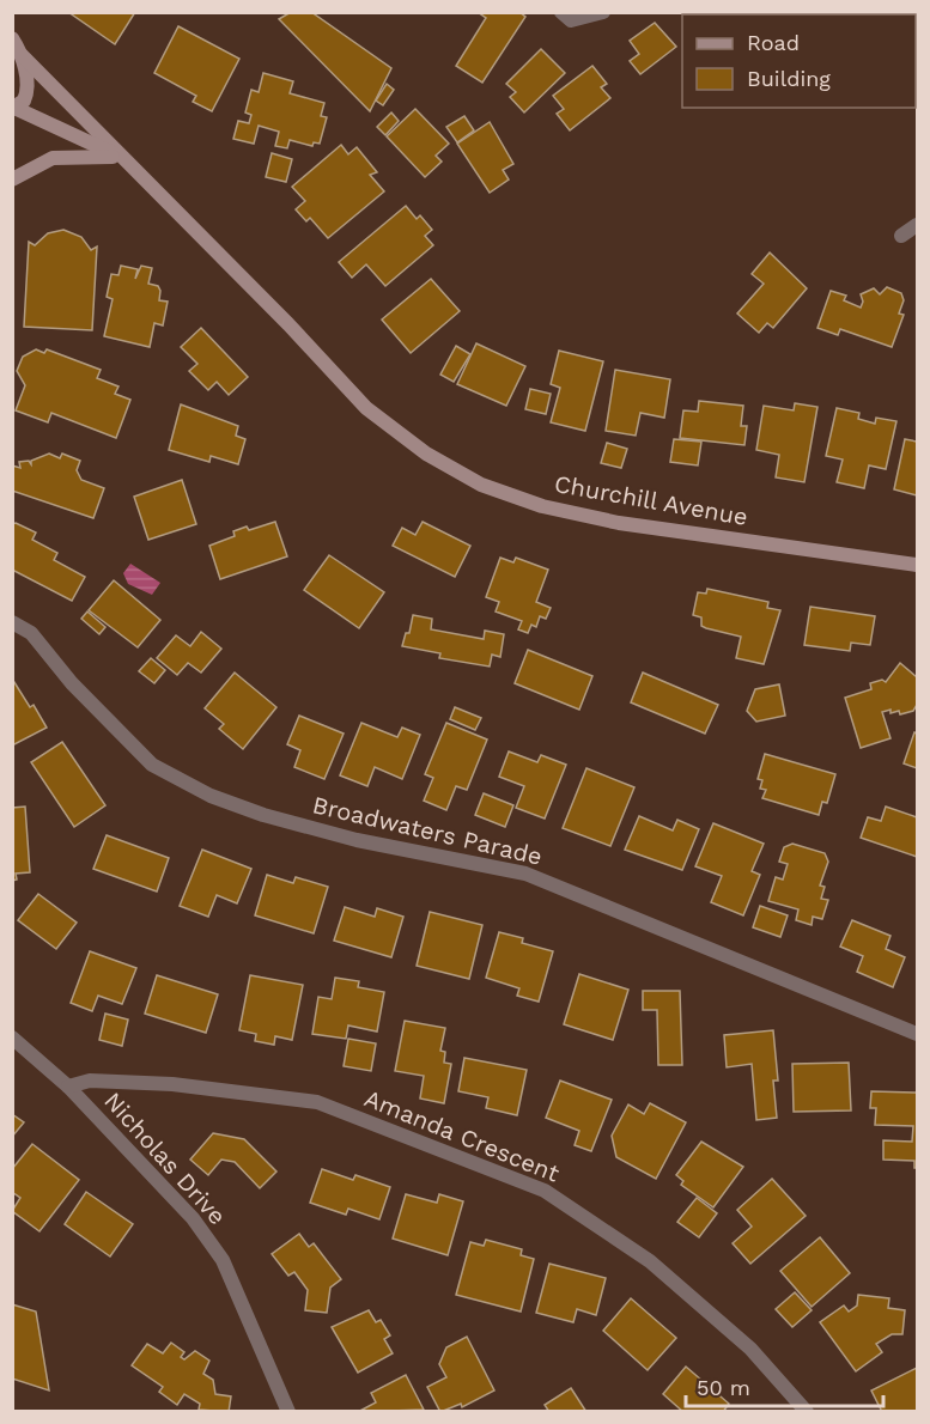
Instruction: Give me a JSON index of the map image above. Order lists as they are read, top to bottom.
{
  "streets": {
    "street": [
      "Churchill Avenue",
      "Broadwaters Parade",
      "Amanda Crescent",
      "Nicholas Drive"
    ]
  },
  "crossings": [
    ["Amanda Crescent", "Nicholas Drive"]
  ],
  "legend": ["Road", "Building"],
  "scale_bar": "50 m"
}
